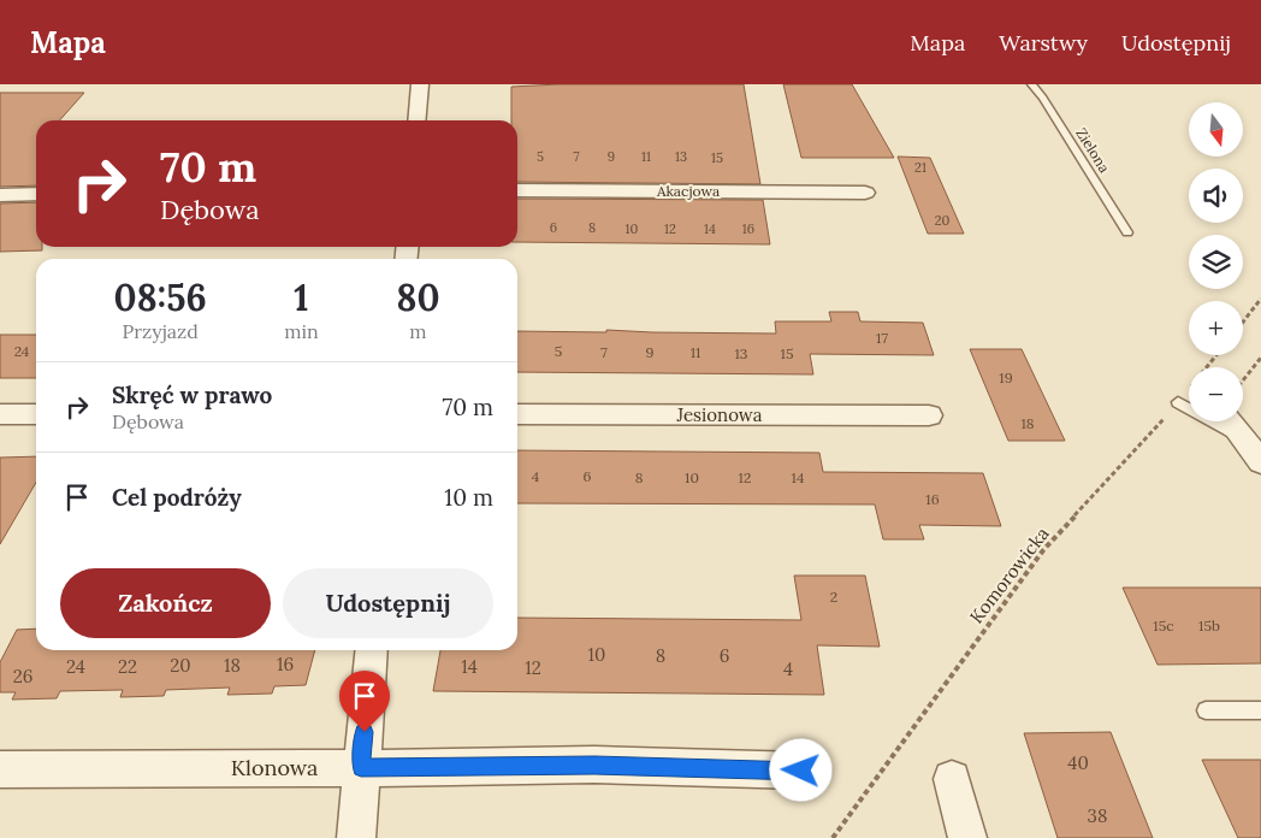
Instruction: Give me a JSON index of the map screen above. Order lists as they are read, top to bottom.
{
  "streets": {
    "street": ["Akacjowa", "Jesionowa", "Klonowa"],
    "lane": ["Zielona"],
    "path": ["Komorowicka"]
  },
  "house_numbers": [
    "5",
    "7",
    "9",
    "11",
    "13",
    "15",
    "21",
    "20",
    "6",
    "8",
    "10",
    "12",
    "14",
    "16",
    "17",
    "24",
    "5",
    "7",
    "9",
    "11",
    "13",
    "15",
    "19",
    "18",
    "4",
    "6",
    "8",
    "10",
    "12",
    "14",
    "16",
    "2",
    "15c",
    "15b",
    "10",
    "8",
    "6",
    "16",
    "20",
    "18",
    "24",
    "22",
    "14",
    "12",
    "4",
    "26",
    "40",
    "38"
  ],
  "north": "bottom",
  "page": {
    "header": "Mapa",
    "nav": ["Mapa", "Warstwy", "Udostępnij"],
    "map_buttons": ["+", "−"],
    "turn": ["70 m", "Dębowa"],
    "eta": [
      "08:56",
      "Przyjazd",
      "1",
      "min",
      "80",
      "m"
    ],
    "list": [
      {
        "name": "Skręć w prawo",
        "note": "Dębowa",
        "value": "70 m"
      },
      {
        "name": "Cel podróży",
        "value": "10 m"
      }
    ],
    "buttons": ["Zakończ", "Udostępnij"]
  }
}
